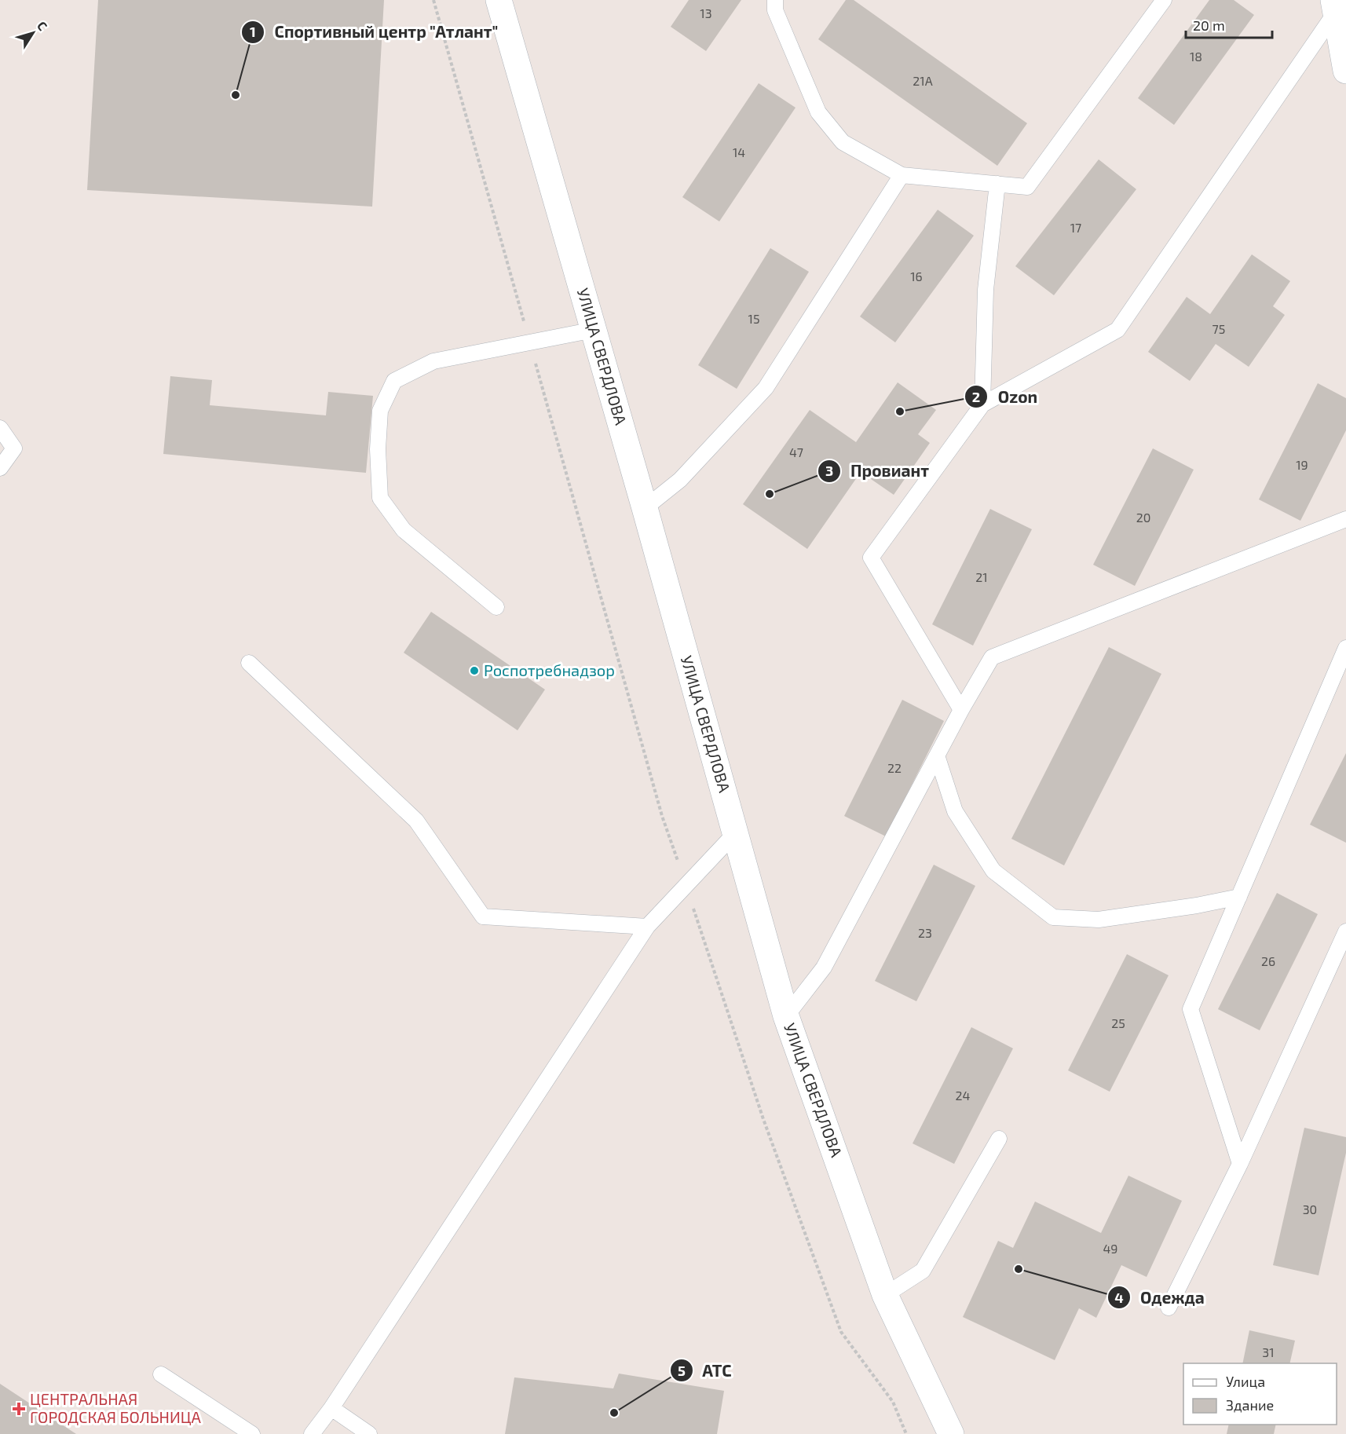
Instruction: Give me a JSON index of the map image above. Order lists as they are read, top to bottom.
{
  "streets": {
    "main road": ["УЛИЦА СВЕРДЛОВА"]
  },
  "places": {
    "other": [
      "Спортивный центр \"Атлант\"",
      "Ozon",
      "Провиант",
      "Роспотребнадзор",
      "Одежда",
      "АТС"
    ],
    "health": ["ЦЕНТРАЛЬНАЯ ГОРОДСКАЯ БОЛЬНИЦА"]
  },
  "house_numbers": [
    "13",
    "18",
    "21А",
    "14",
    "17",
    "16",
    "15",
    "75",
    "47",
    "19",
    "20",
    "21",
    "22",
    "23",
    "26",
    "25",
    "24",
    "30",
    "49",
    "31"
  ],
  "legend": ["Улица", "Здание"],
  "scale_bar": "20 m",
  "north": "top right"
}
